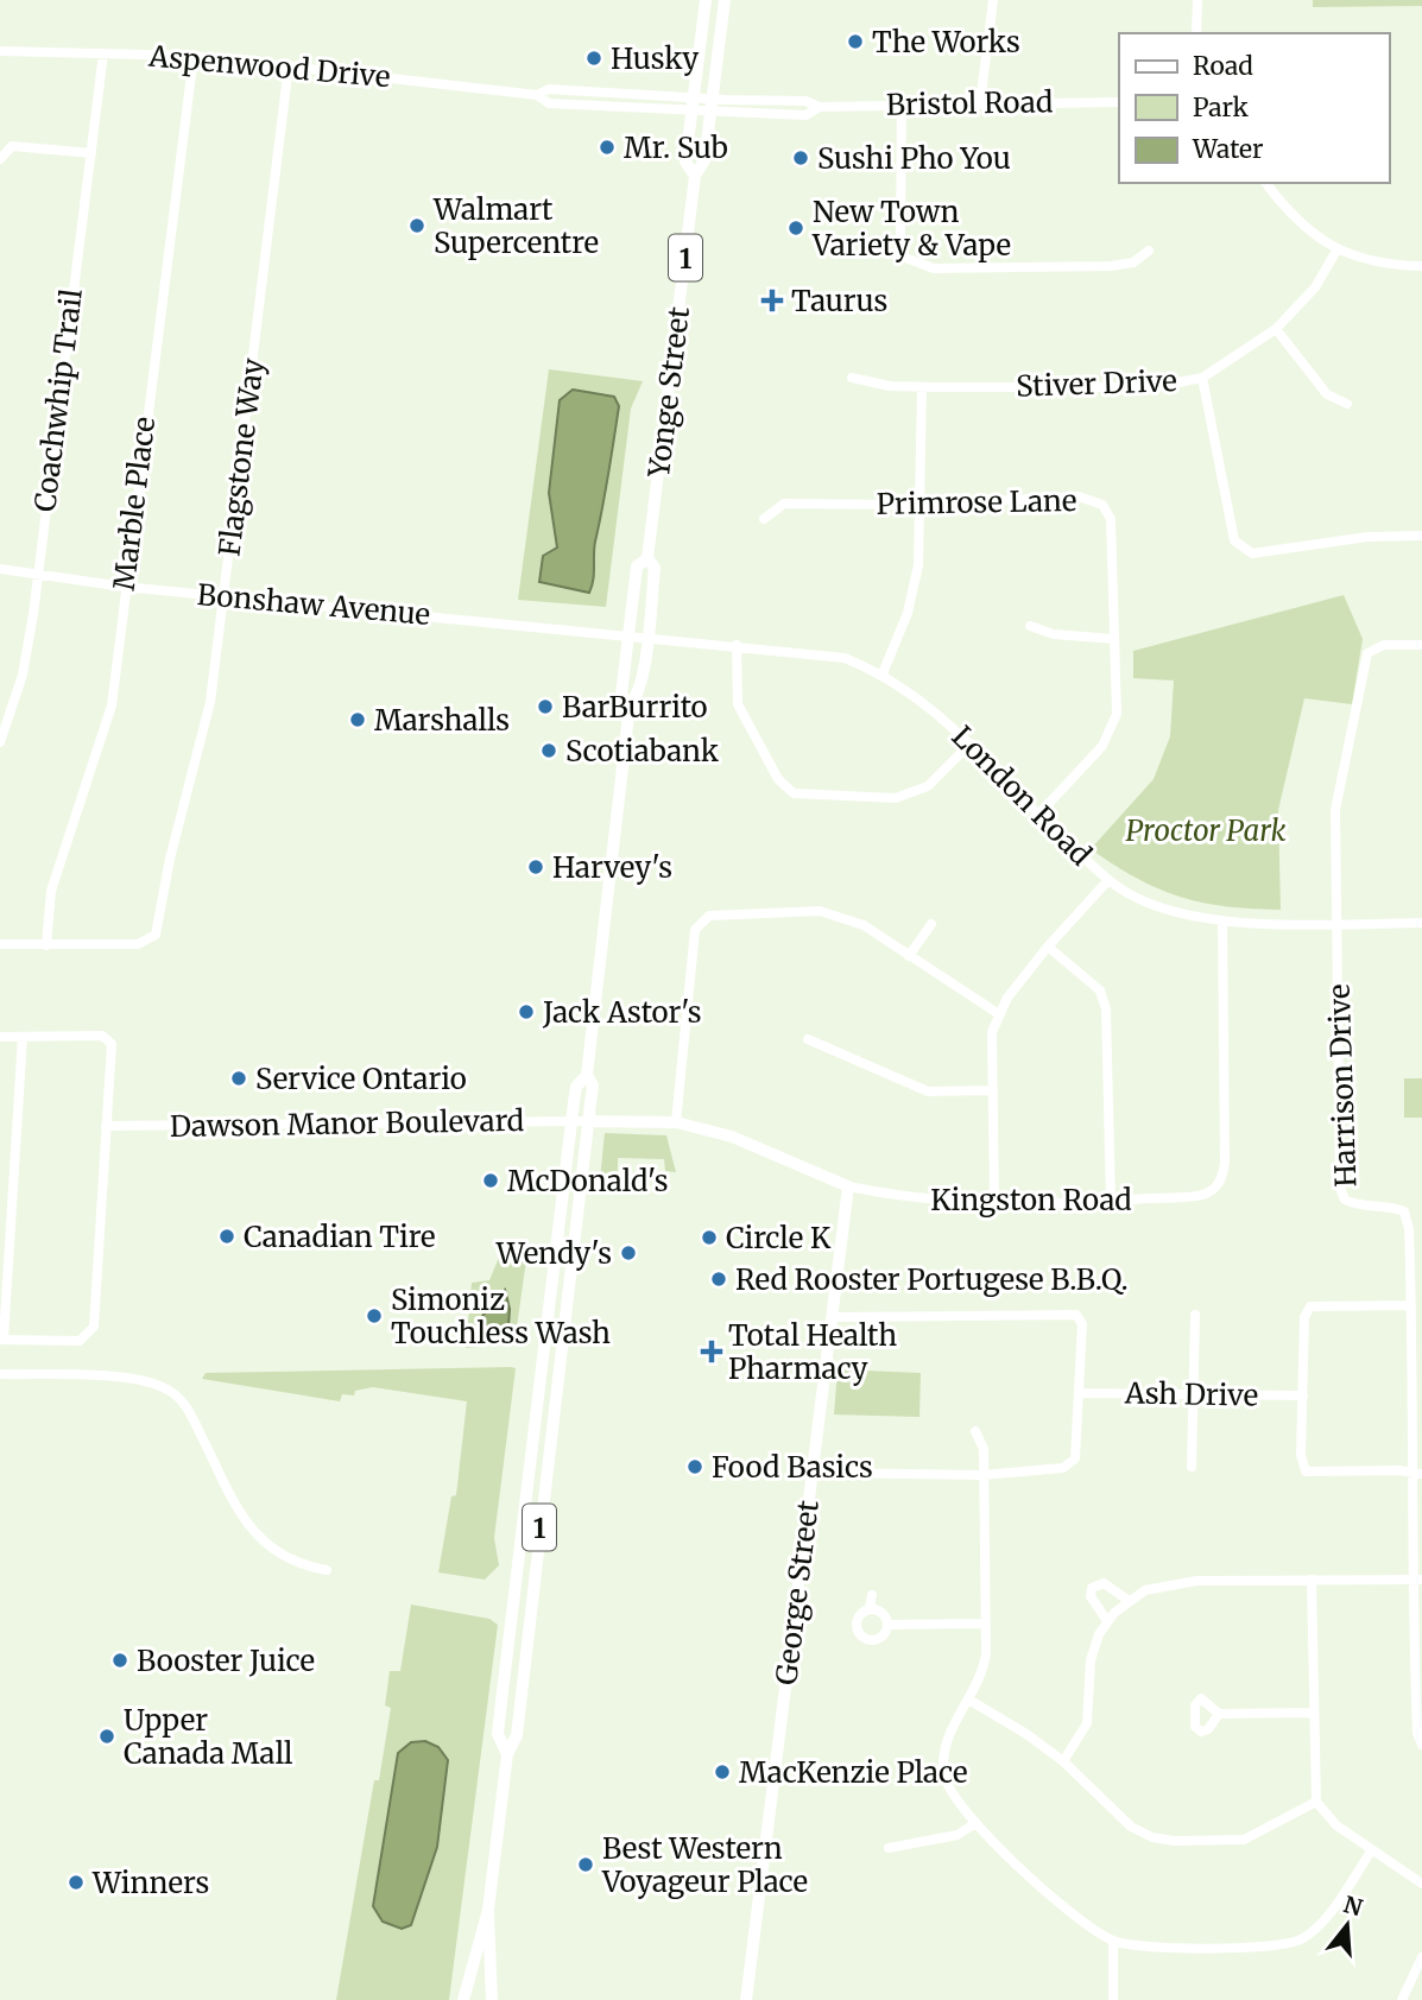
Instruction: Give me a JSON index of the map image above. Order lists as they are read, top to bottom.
{
  "streets": {
    "main road": [
      "1",
      "Yonge Street",
      "Kingston Road",
      "George Street"
    ],
    "street": [
      "Aspenwood Drive",
      "Bristol Road",
      "Stiver Drive",
      "Coachwhip Trail",
      "Flagstone Way",
      "Primrose Lane",
      "Marble Place",
      "Bonshaw Avenue",
      "London Road",
      "Harrison Drive",
      "Dawson Manor Boulevard",
      "Ash Drive"
    ]
  },
  "crossings": [
    ["Aspenwood Drive", "Bristol Road"],
    ["Aspenwood Drive", "Yonge Street"],
    ["Aspenwood Drive", "Coachwhip Trail"],
    ["Aspenwood Drive", "Flagstone Way"],
    ["Aspenwood Drive", "Marble Place"],
    ["Bristol Road", "Yonge Street"],
    ["Yonge Street", "Bonshaw Avenue"],
    ["Yonge Street", "London Road"],
    ["Yonge Street", "Dawson Manor Boulevard"],
    ["Yonge Street", "Kingston Road"],
    ["Coachwhip Trail", "Bonshaw Avenue"],
    ["Flagstone Way", "Marble Place"],
    ["Flagstone Way", "Bonshaw Avenue"],
    ["Primrose Lane", "London Road"],
    ["Marble Place", "Bonshaw Avenue"],
    ["Bonshaw Avenue", "London Road"],
    ["London Road", "Harrison Drive"],
    ["London Road", "Kingston Road"],
    ["Dawson Manor Boulevard", "Kingston Road"],
    ["Kingston Road", "George Street"]
  ],
  "parks": ["Proctor Park"],
  "places": {
    "other": [
      "The Works",
      "Husky",
      "Mr. Sub",
      "Sushi Pho You",
      "Walmart Supercentre",
      "New Town Variety & Vape",
      "BarBurrito",
      "Marshalls",
      "Scotiabank",
      "Harvey's",
      "Jack Astor's",
      "Service Ontario",
      "McDonald's",
      "Canadian Tire",
      "Circle K",
      "Wendy's",
      "Red Rooster Portugese B.B.Q.",
      "Simoniz Touchless Wash",
      "Food Basics",
      "Booster Juice",
      "Upper Canada Mall",
      "MacKenzie Place",
      "Best Western Voyageur Place",
      "Winners"
    ],
    "health": ["Taurus", "Total Health Pharmacy"]
  },
  "legend": ["Road", "Park", "Water"],
  "north": "top"
}
